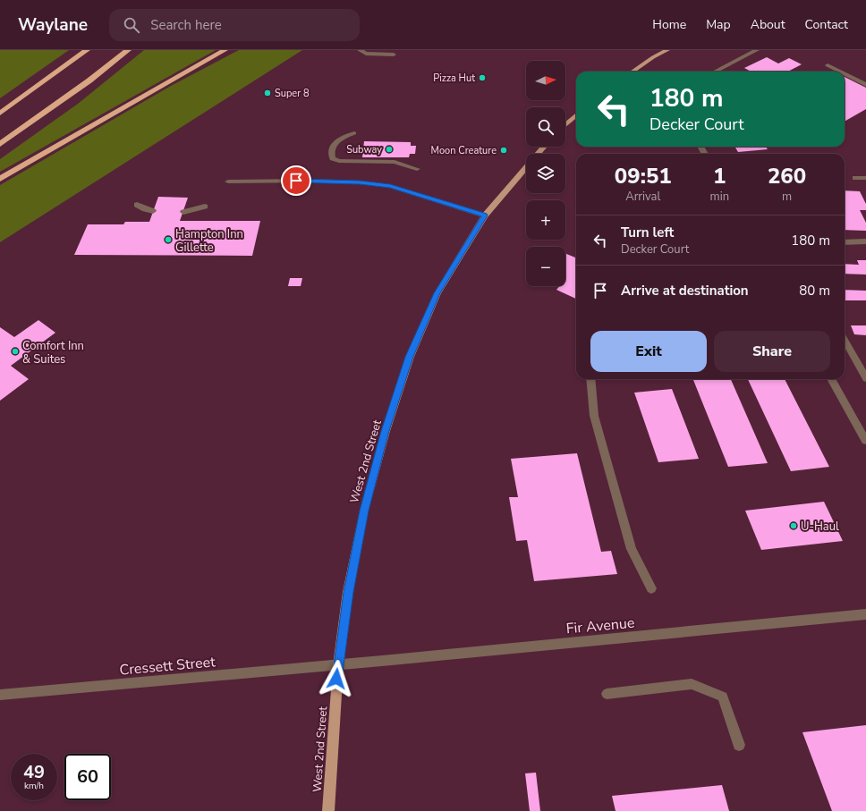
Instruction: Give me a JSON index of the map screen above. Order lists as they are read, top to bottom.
{
  "streets": {
    "main road": ["West 2nd Street"],
    "street": ["Fir Avenue", "Cressett Street"]
  },
  "crossings": [
    ["West 2nd Street", "Fir Avenue"],
    ["West 2nd Street", "Cressett Street"],
    ["Fir Avenue", "Cressett Street"]
  ],
  "places": [
    "Pizza Hut",
    "Super 8",
    "Subway",
    "Moon Creature",
    "Hampton Inn Gillette",
    "Comfort Inn & Suites",
    "U-Haul"
  ],
  "north": "right",
  "page": {
    "header": "Waylane",
    "search": "Search here",
    "nav": [
      "Home",
      "Map",
      "About",
      "Contact"
    ],
    "map_buttons": ["+", "−"],
    "turn": ["180 m", "Decker Court"],
    "eta": [
      "09:51",
      "Arrival",
      "1",
      "min",
      "260",
      "m"
    ],
    "list": [
      {
        "name": "Turn left",
        "note": "Decker Court",
        "value": "180 m"
      },
      {
        "name": "Arrive at destination",
        "value": "80 m"
      }
    ],
    "buttons": ["Exit", "Share"],
    "speed": "49 km/h",
    "limit": "60"
  }
}
